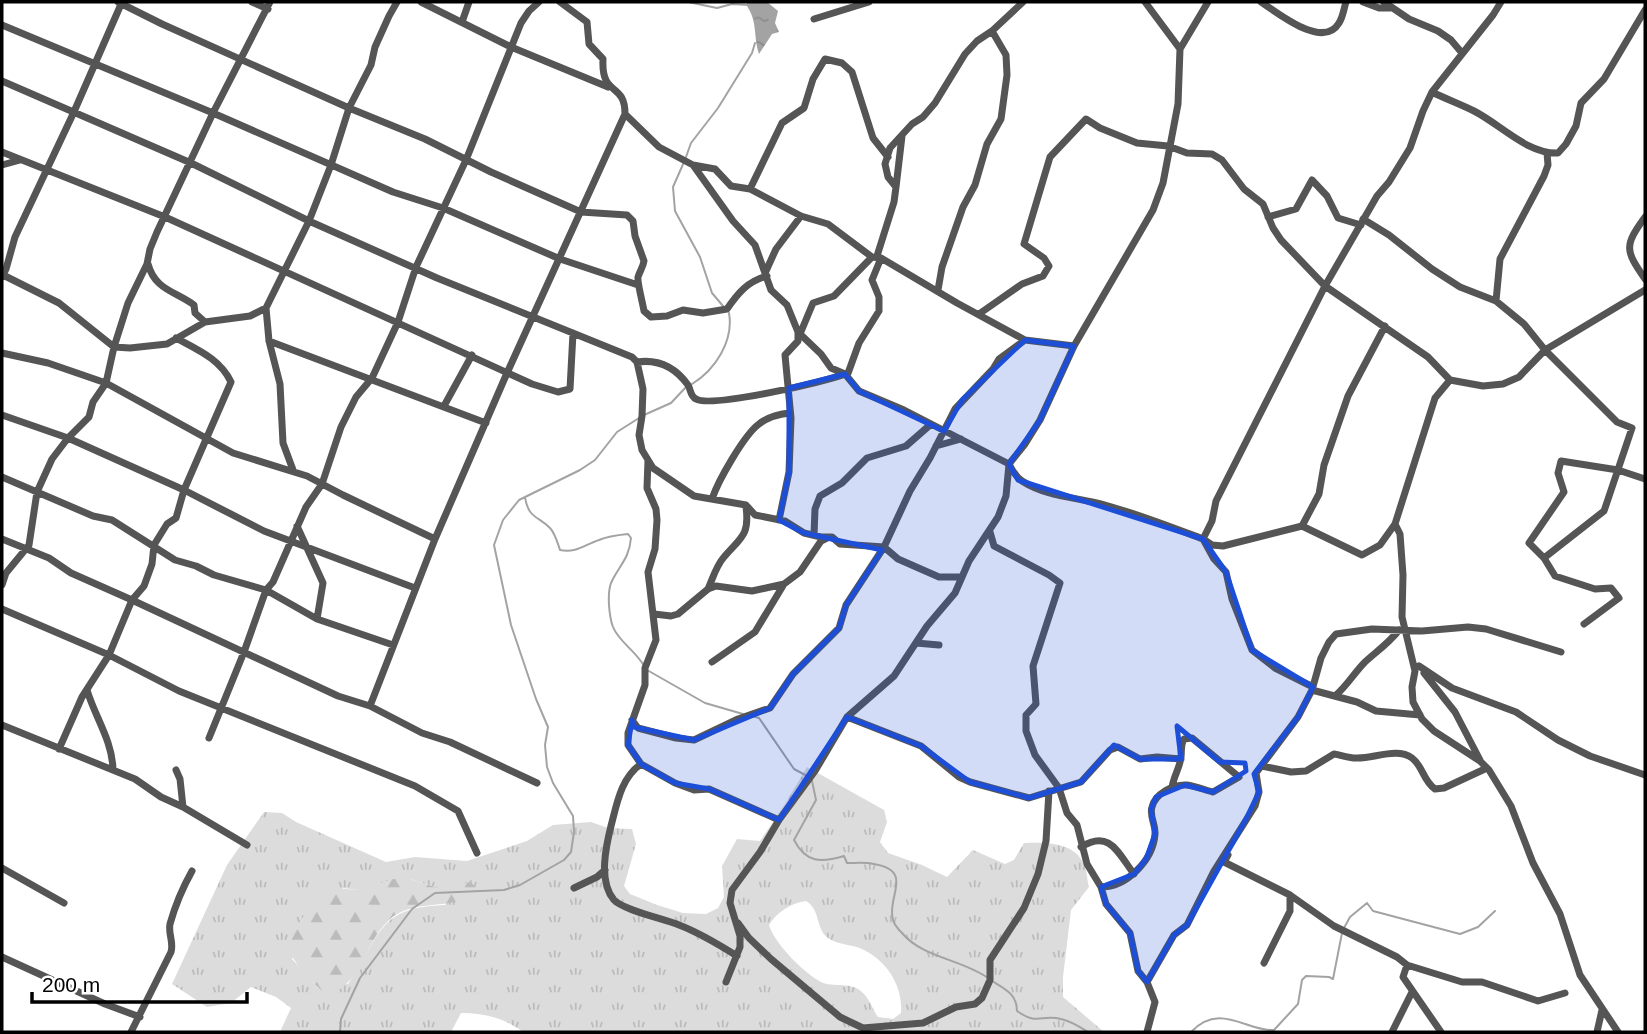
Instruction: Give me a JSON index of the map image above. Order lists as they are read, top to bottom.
{
  "scale_bar": "200 m"
}
